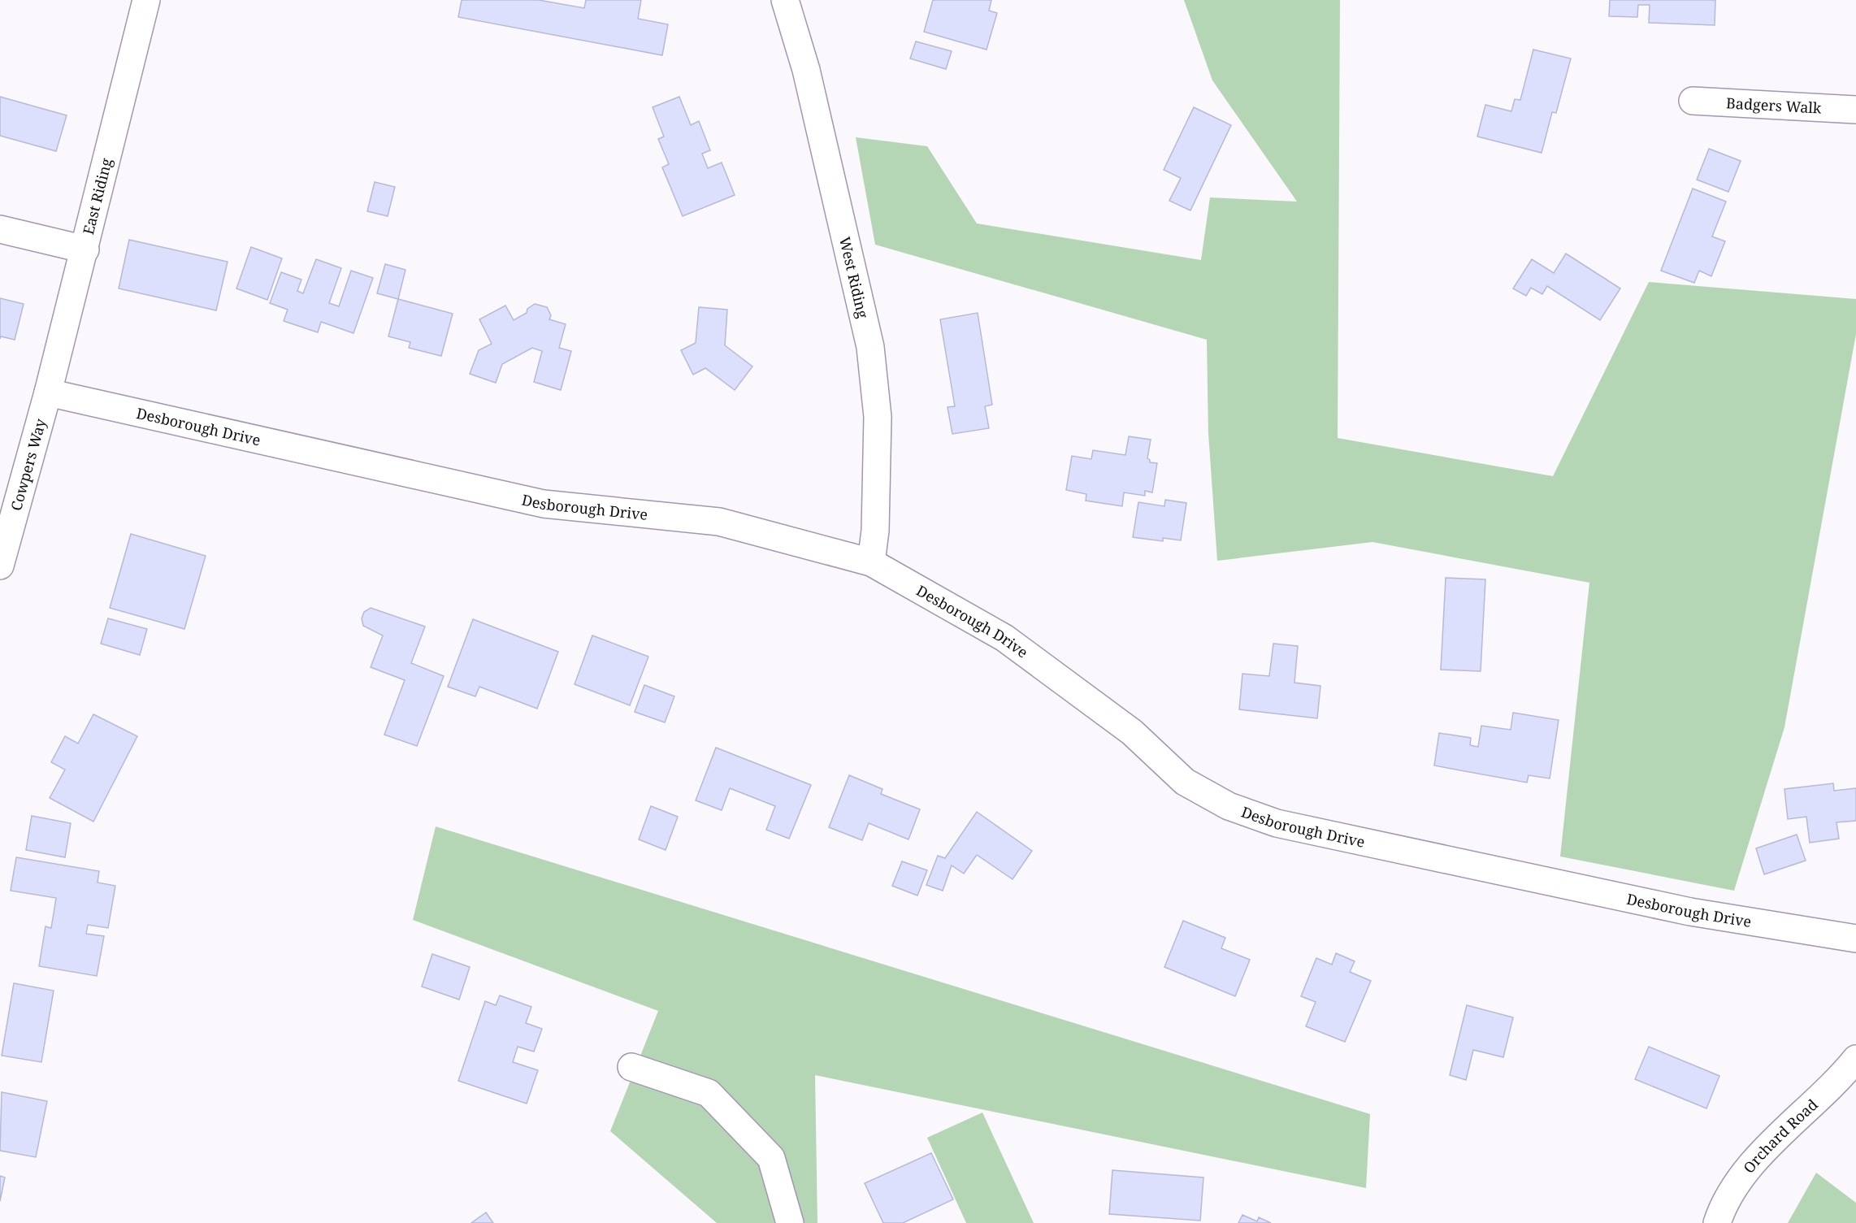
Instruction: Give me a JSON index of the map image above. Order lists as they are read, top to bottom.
{
  "streets": {
    "street": [
      "Badgers Walk",
      "East Riding",
      "West Riding",
      "Desborough Drive",
      "Cowpers Way",
      "Orchard Road"
    ]
  },
  "crossings": [
    ["East Riding", "Desborough Drive"],
    ["East Riding", "Cowpers Way"],
    ["West Riding", "Desborough Drive"],
    ["Desborough Drive", "Cowpers Way"]
  ]
}
